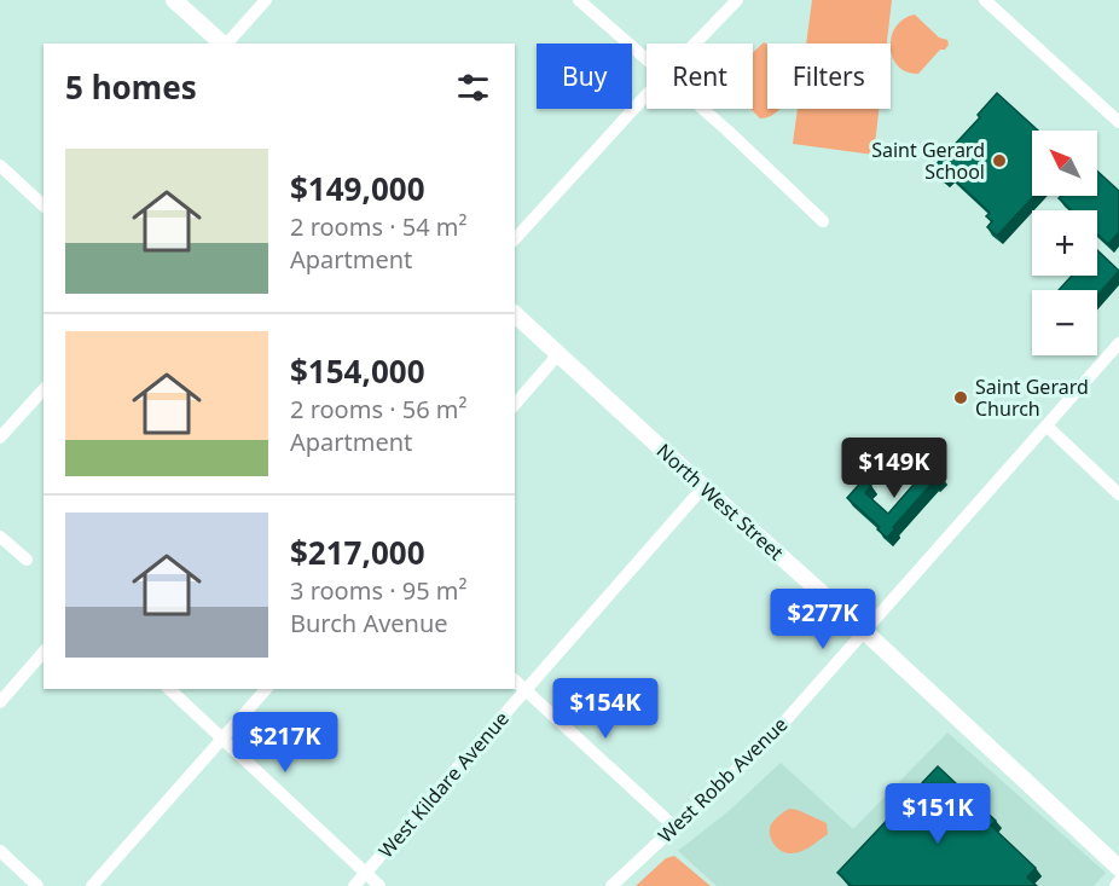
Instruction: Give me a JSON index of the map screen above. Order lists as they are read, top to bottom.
{
  "streets": {
    "main road": ["North West Street"],
    "street": ["West Robb Avenue", "West Kildare Avenue"]
  },
  "crossings": [
    ["North West Street", "West Robb Avenue"],
    ["North West Street", "West Kildare Avenue"]
  ],
  "places": ["Saint Gerard School", "Saint Gerard Church"],
  "north": "top left",
  "page": {
    "chip": ["Buy", "Rent", "Filters"],
    "heading": "5 homes",
    "map_buttons": ["+", "−"],
    "list": [
      {
        "name": "$149,000",
        "note": "2 rooms · 54 m² · Apartment"
      },
      {
        "name": "$154,000",
        "note": "2 rooms · 56 m² · Apartment"
      },
      {
        "name": "$217,000",
        "note": "3 rooms · 95 m² · Burch Avenue"
      }
    ],
    "price": [
      "$149K",
      "$277K",
      "$154K",
      "$217K",
      "$151K"
    ]
  }
}
